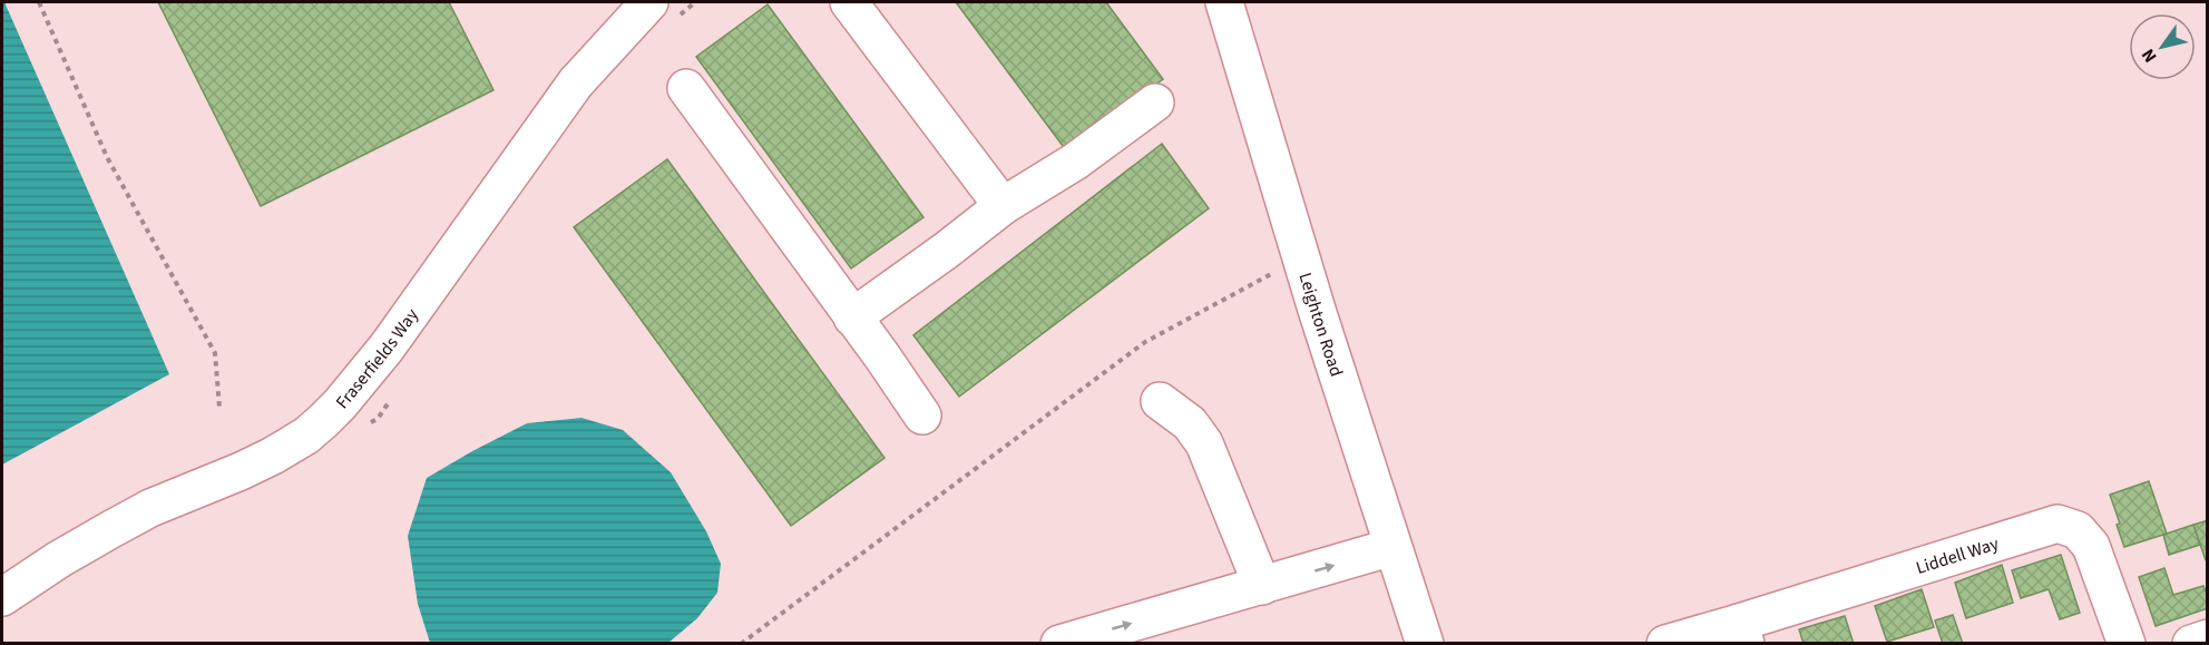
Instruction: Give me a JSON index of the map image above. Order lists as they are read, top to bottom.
{
  "streets": {
    "street": ["Leighton Road", "Fraserfields Way", "Liddell Way"]
  },
  "north": "bottom left"
}
